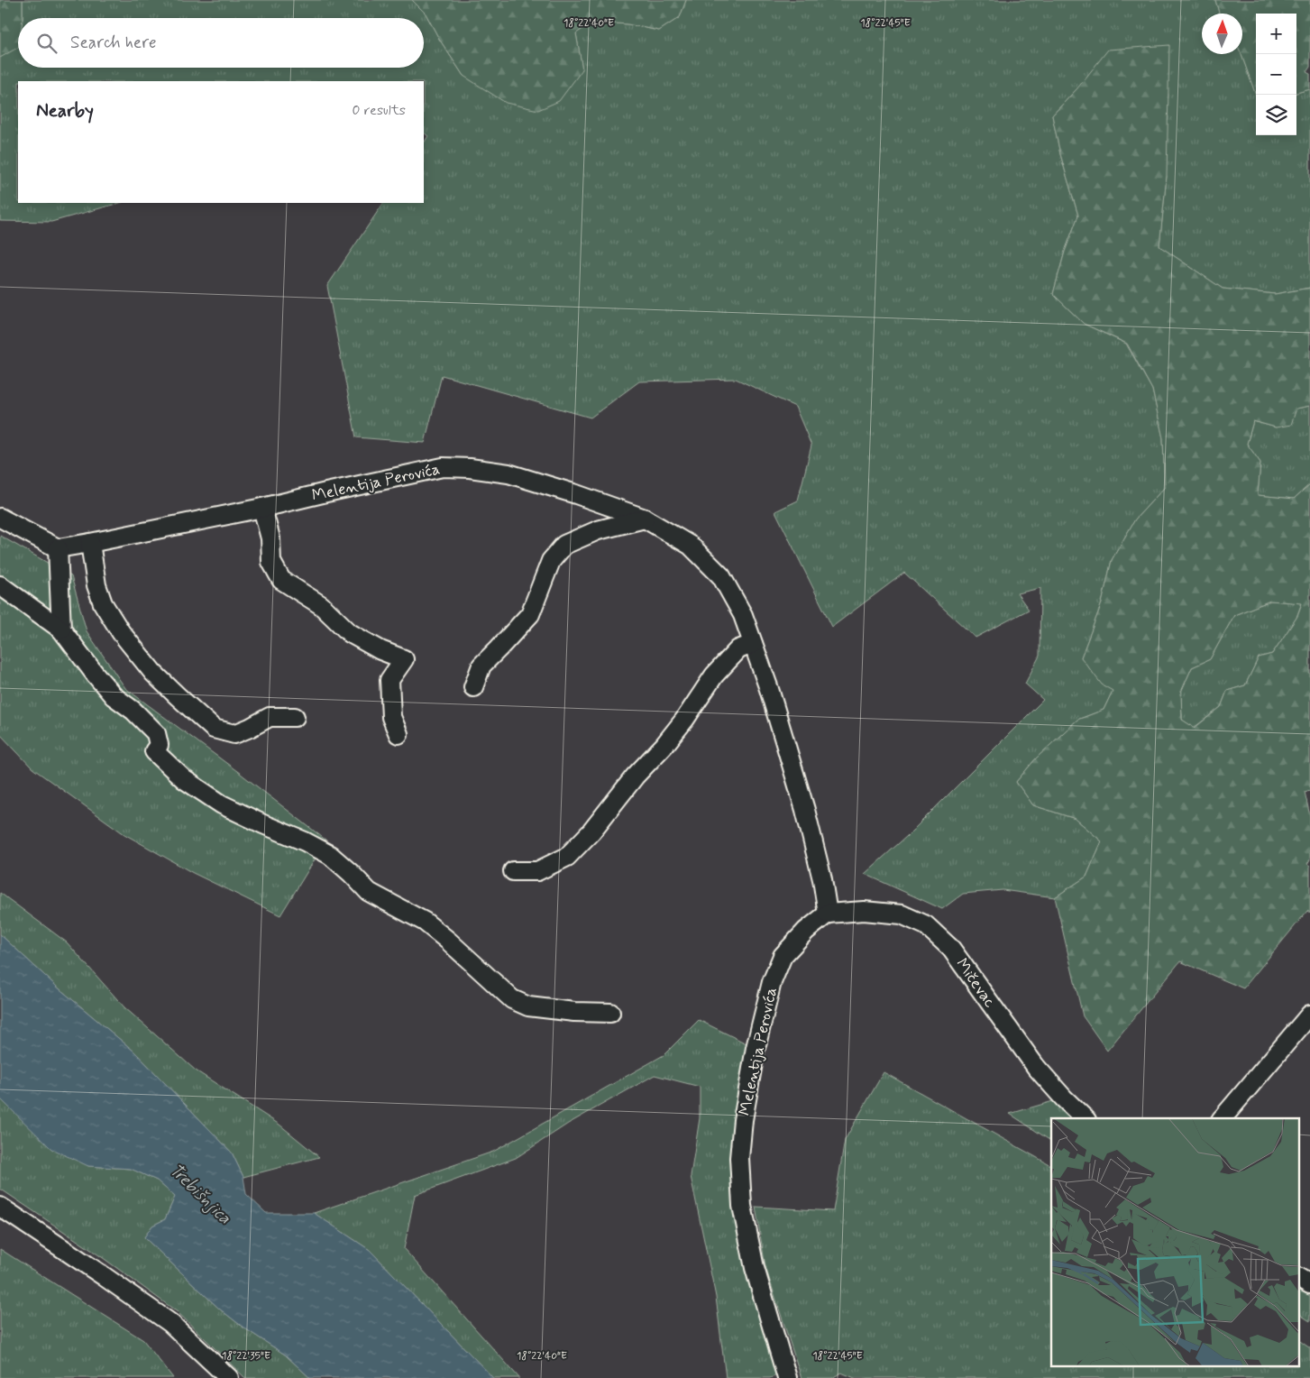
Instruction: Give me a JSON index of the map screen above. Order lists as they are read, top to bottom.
{
  "streets": {
    "street": ["Melentija Perovića", "Mičevac"]
  },
  "crossings": [
    ["Melentija Perovića", "Mičevac"]
  ],
  "water": ["Trebišnjica"],
  "north": "top",
  "page": {
    "map_buttons": ["+", "−"],
    "search": "Search here",
    "heading": ["Nearby", "0 results"]
  },
  "coordinates": ["18°22'40\"E", "18°22'45\"E", "18°22'35\"E"]
}
